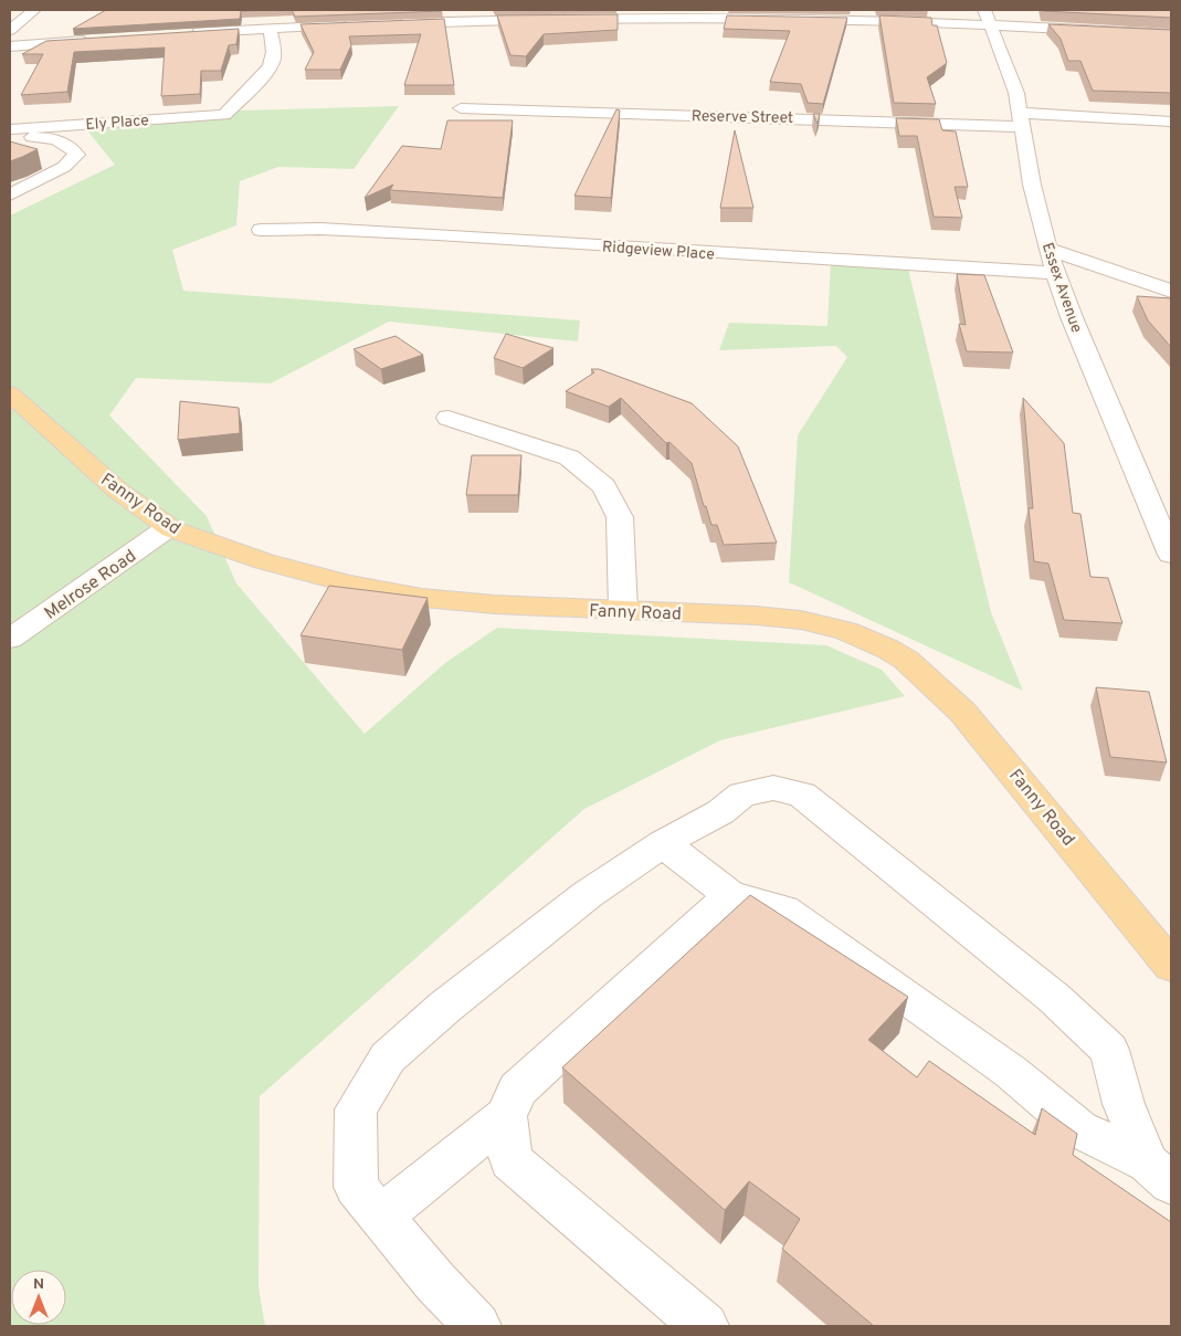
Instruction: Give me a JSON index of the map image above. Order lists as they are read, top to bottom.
{
  "streets": {
    "main road": ["Fanny Road"],
    "street": [
      "Reserve Street",
      "Ely Place",
      "Ridgeview Place",
      "Essex Avenue",
      "Melrose Road"
    ]
  },
  "crossings": [
    ["Reserve Street", "Essex Avenue"],
    ["Ridgeview Place", "Essex Avenue"],
    ["Fanny Road", "Melrose Road"]
  ],
  "north": "top"
}
